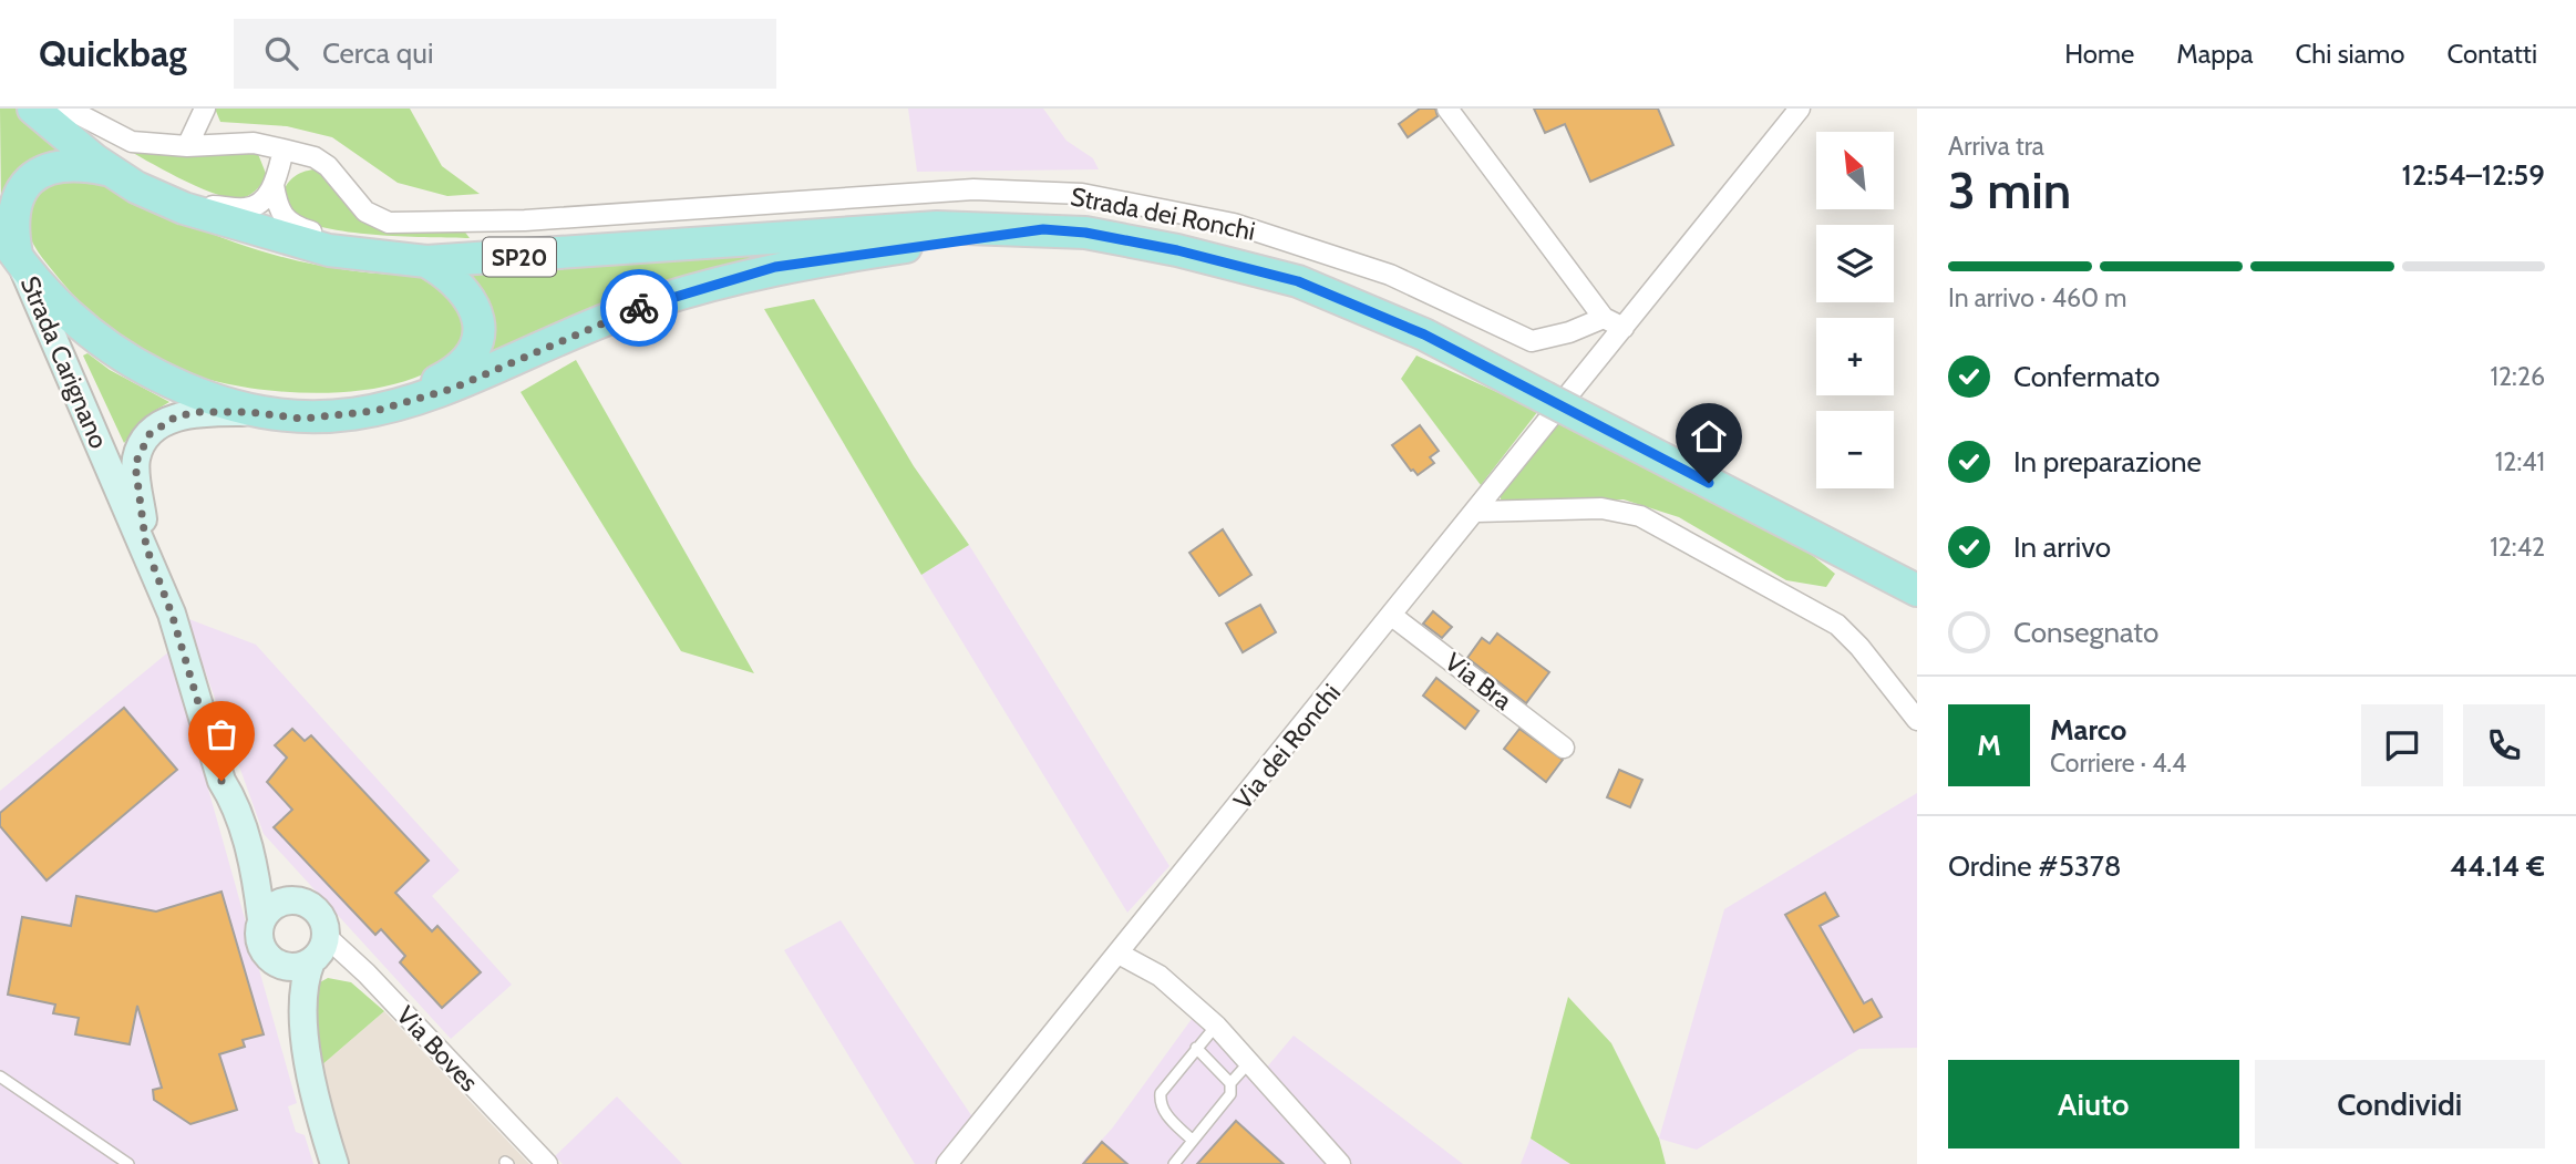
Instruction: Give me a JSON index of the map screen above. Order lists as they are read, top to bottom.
{
  "streets": {
    "main road": ["SP20"],
    "street": [
      "Strada dei Ronchi",
      "Strada Carignano",
      "Via Bra",
      "Via dei Ronchi",
      "Via Boves"
    ]
  },
  "crossings": [
    ["SP20", "Strada Carignano"],
    ["Via Bra", "Via dei Ronchi"]
  ],
  "north": "top left",
  "page": {
    "header": "Quickbag",
    "search": "Cerca qui",
    "nav": [
      "Home",
      "Mappa",
      "Chi siamo",
      "Contatti"
    ],
    "heading": ["3 min", "Arriva tra", "12:54–12:59"],
    "panel": [
      "Marco",
      "Corriere · 4.4",
      "Ordine #5378",
      "44.14 €"
    ],
    "map_buttons": ["+", "−"],
    "bar": "In arrivo · 460 m",
    "list": [
      ["Confermato", "12:26"],
      ["In preparazione", "12:41"],
      ["In arrivo", "12:42"],
      "Consegnato"
    ],
    "round": "M",
    "buttons": ["Aiuto", "Condividi"]
  }
}
